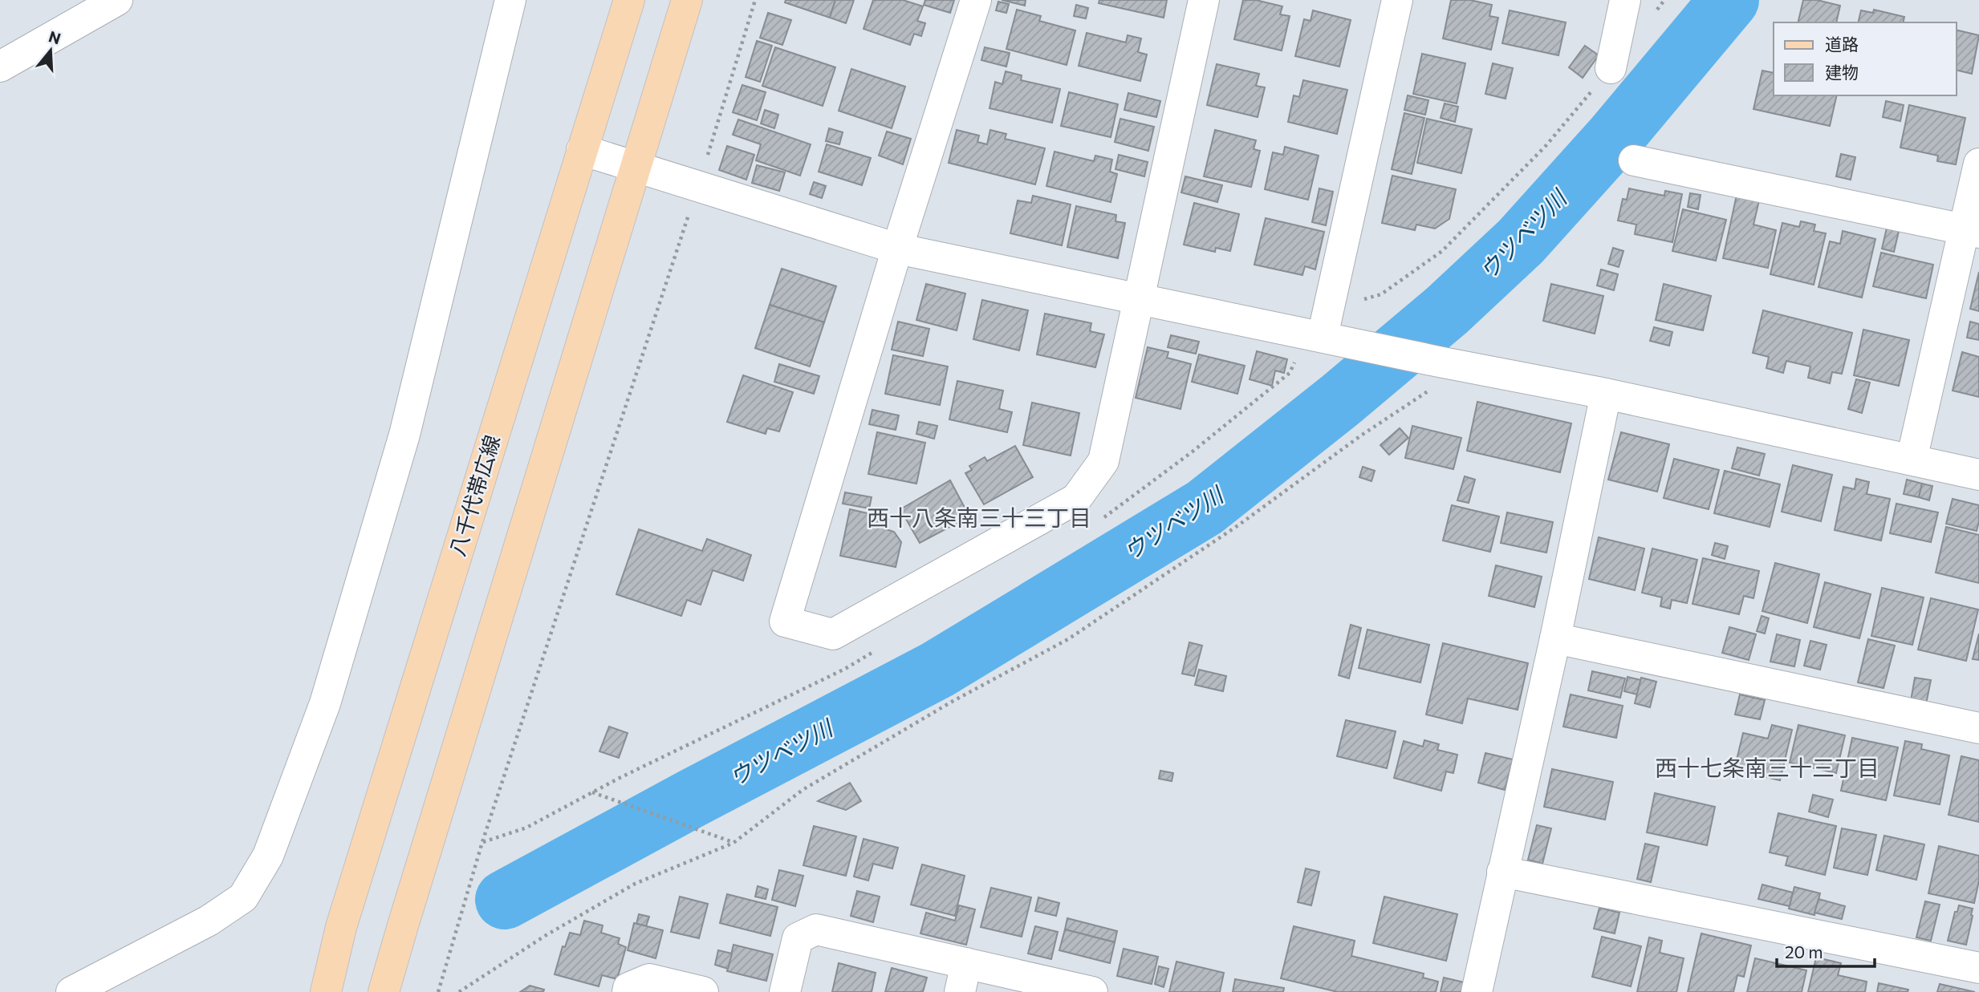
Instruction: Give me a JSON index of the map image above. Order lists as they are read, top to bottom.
{
  "streets": {
    "main road": ["八千代帯広線"]
  },
  "districts": ["西十八条南三十三丁目", "西十七条南三十三丁目"],
  "water": ["ウツベツ川"],
  "legend": ["道路", "建物"],
  "scale_bar": "20 m",
  "north": "top"
}
